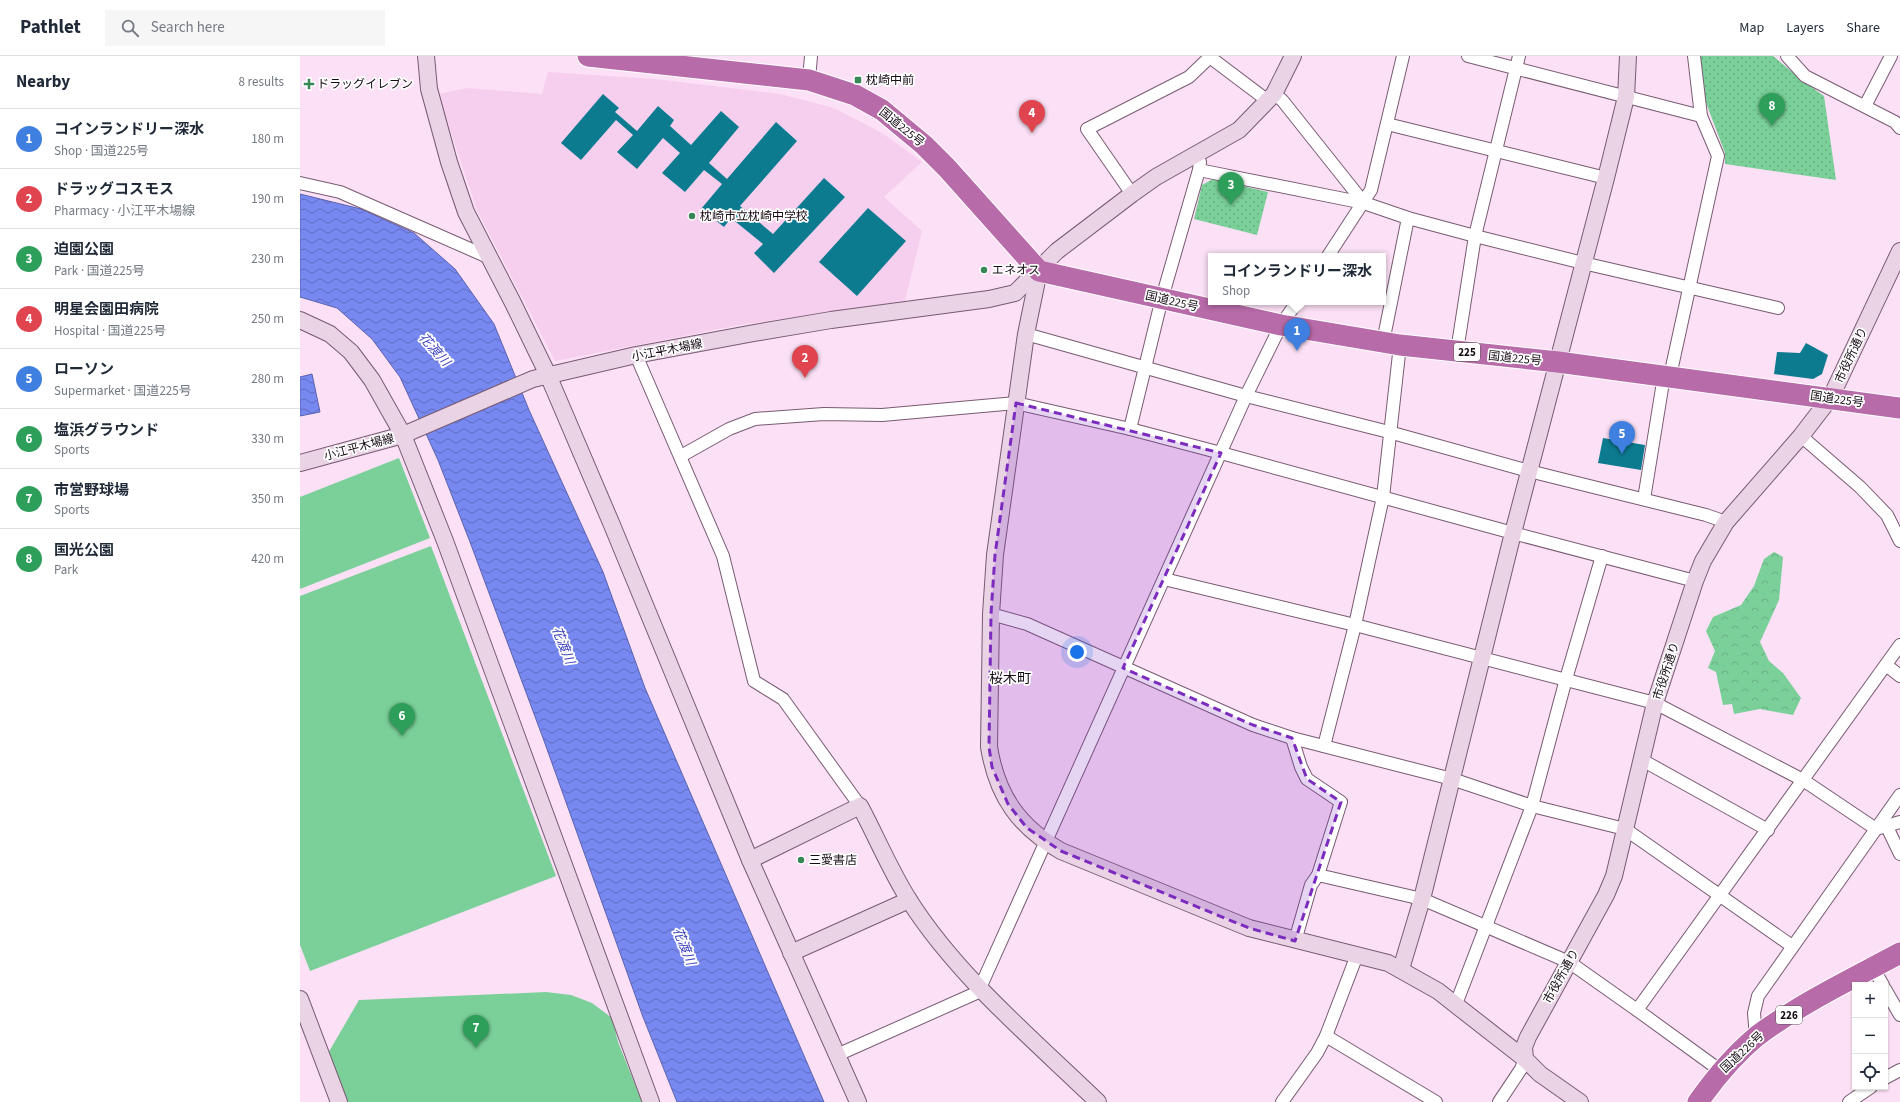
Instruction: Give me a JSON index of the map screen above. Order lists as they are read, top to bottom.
{
  "streets": {
    "highway": [
      "国道225号",
      "225",
      "226",
      "国道226号"
    ],
    "street": ["小江平木場線", "市役所通り"]
  },
  "crossings": [
    ["国道225号", "小江平木場線"],
    ["国道225号", "市役所通り"]
  ],
  "districts": ["桜木町"],
  "water": ["花渡川"],
  "places": {
    "transit": ["枕崎中前"],
    "health": ["ドラッグイレブン"],
    "other": ["枕崎市立枕崎中学校", "エネオス", "三愛書店"]
  },
  "page": {
    "header": "Pathlet",
    "search": "Search here",
    "nav": ["Map", "Layers", "Share"],
    "heading": ["Nearby", "8 results"],
    "pins": [
      "8",
      "4",
      "3",
      "1",
      "2",
      "5",
      "6",
      "7"
    ],
    "list": [
      {
        "mark": "1",
        "name": "コインランドリー深水",
        "note": "Shop · 国道225号",
        "value": "180 m"
      },
      {
        "mark": "2",
        "name": "ドラッグコスモス",
        "note": "Pharmacy · 小江平木場線",
        "value": "190 m"
      },
      {
        "mark": "3",
        "name": "迫園公園",
        "note": "Park · 国道225号",
        "value": "230 m"
      },
      {
        "mark": "4",
        "name": "明星会園田病院",
        "note": "Hospital · 国道225号",
        "value": "250 m"
      },
      {
        "mark": "5",
        "name": "ローソン",
        "note": "Supermarket · 国道225号",
        "value": "280 m"
      },
      {
        "mark": "6",
        "name": "塩浜グラウンド",
        "note": "Sports",
        "value": "330 m"
      },
      {
        "mark": "7",
        "name": "市営野球場",
        "note": "Sports",
        "value": "350 m"
      },
      {
        "mark": "8",
        "name": "国光公園",
        "note": "Park",
        "value": "420 m"
      }
    ],
    "popup": ["コインランドリー深水", "Shop"],
    "map_buttons": ["+", "−"]
  }
}
